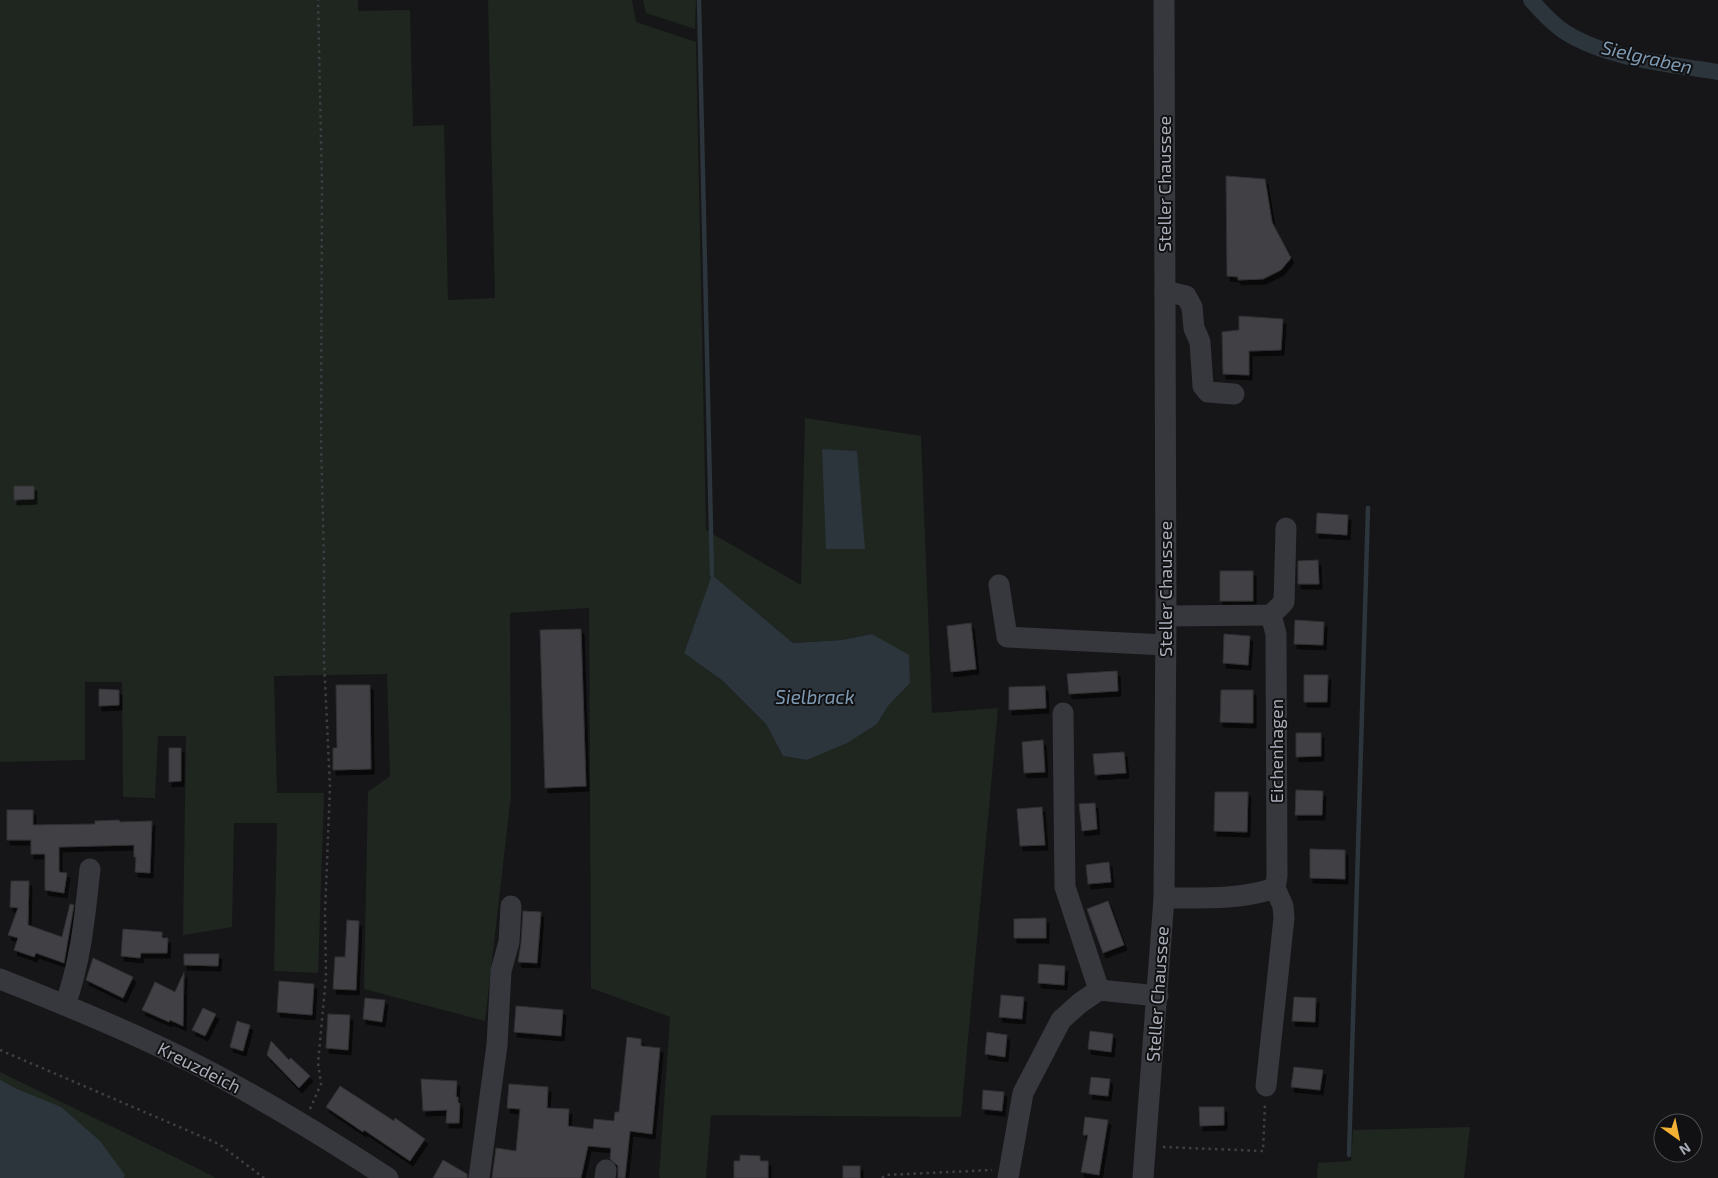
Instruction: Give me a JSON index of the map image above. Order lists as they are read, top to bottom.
{
  "streets": {
    "street": ["Steller Chaussee", "Eichenhagen", "Kreuzdeich"]
  },
  "water": ["Sielgraben", "Sielbrack"],
  "north": "bottom right"
}
